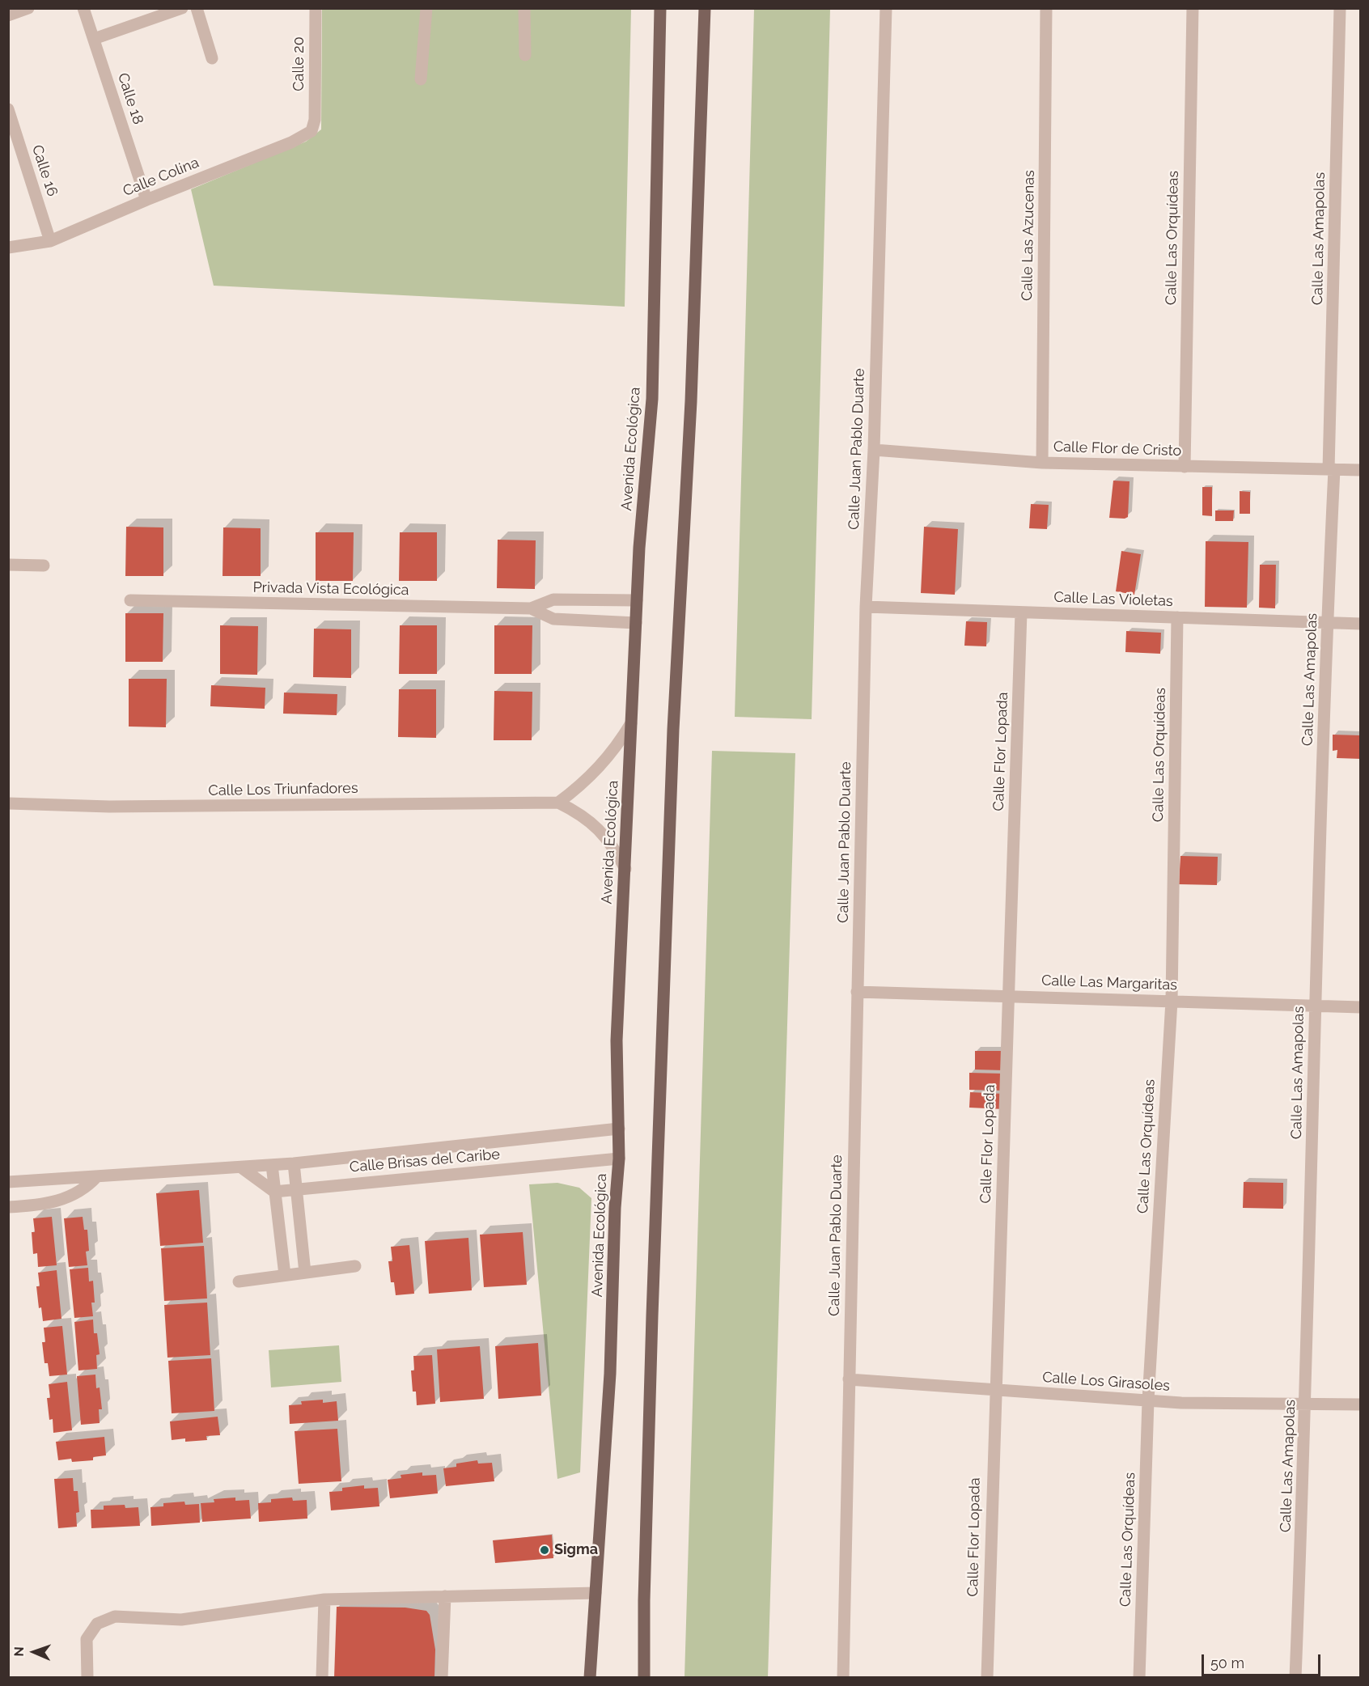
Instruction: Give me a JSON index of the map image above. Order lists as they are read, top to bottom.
{
  "streets": {
    "main road": ["Avenida Ecológica"],
    "street": [
      "Calle 20",
      "Calle 18",
      "Calle 16",
      "Calle Colina",
      "Calle Las Azucenas",
      "Calle Las Orquídeas",
      "Calle Las Amapolas",
      "Calle Juan Pablo Duarte",
      "Calle Flor de Cristo",
      "Privada Vista Ecológica",
      "Calle Las Violetas",
      "Calle Flor Lopada",
      "Calle Los Triunfadores",
      "Calle Las Margaritas",
      "Calle Brisas del Caribe",
      "Calle Los Girasoles"
    ]
  },
  "crossings": [
    ["Calle 20", "Calle Colina"],
    ["Calle 18", "Calle Colina"],
    ["Calle 16", "Calle Colina"],
    ["Calle Las Azucenas", "Calle Flor de Cristo"],
    ["Calle Las Orquídeas", "Calle Flor de Cristo"],
    ["Calle Las Orquídeas", "Calle Las Violetas"],
    ["Calle Las Orquídeas", "Calle Las Margaritas"],
    ["Calle Las Orquídeas", "Calle Los Girasoles"],
    ["Calle Las Amapolas", "Calle Flor de Cristo"],
    ["Calle Las Amapolas", "Calle Las Violetas"],
    ["Calle Las Amapolas", "Calle Las Margaritas"],
    ["Calle Las Amapolas", "Calle Los Girasoles"],
    ["Avenida Ecológica", "Privada Vista Ecológica"],
    ["Avenida Ecológica", "Calle Los Triunfadores"],
    ["Avenida Ecológica", "Calle Brisas del Caribe"],
    ["Calle Juan Pablo Duarte", "Calle Flor de Cristo"],
    ["Calle Juan Pablo Duarte", "Calle Las Violetas"],
    ["Calle Juan Pablo Duarte", "Calle Las Margaritas"],
    ["Calle Juan Pablo Duarte", "Calle Los Girasoles"],
    ["Calle Las Violetas", "Calle Flor Lopada"],
    ["Calle Flor Lopada", "Calle Las Margaritas"],
    ["Calle Flor Lopada", "Calle Los Girasoles"]
  ],
  "places": ["Sigma"],
  "scale_bar": "50 m",
  "north": "left"
}
